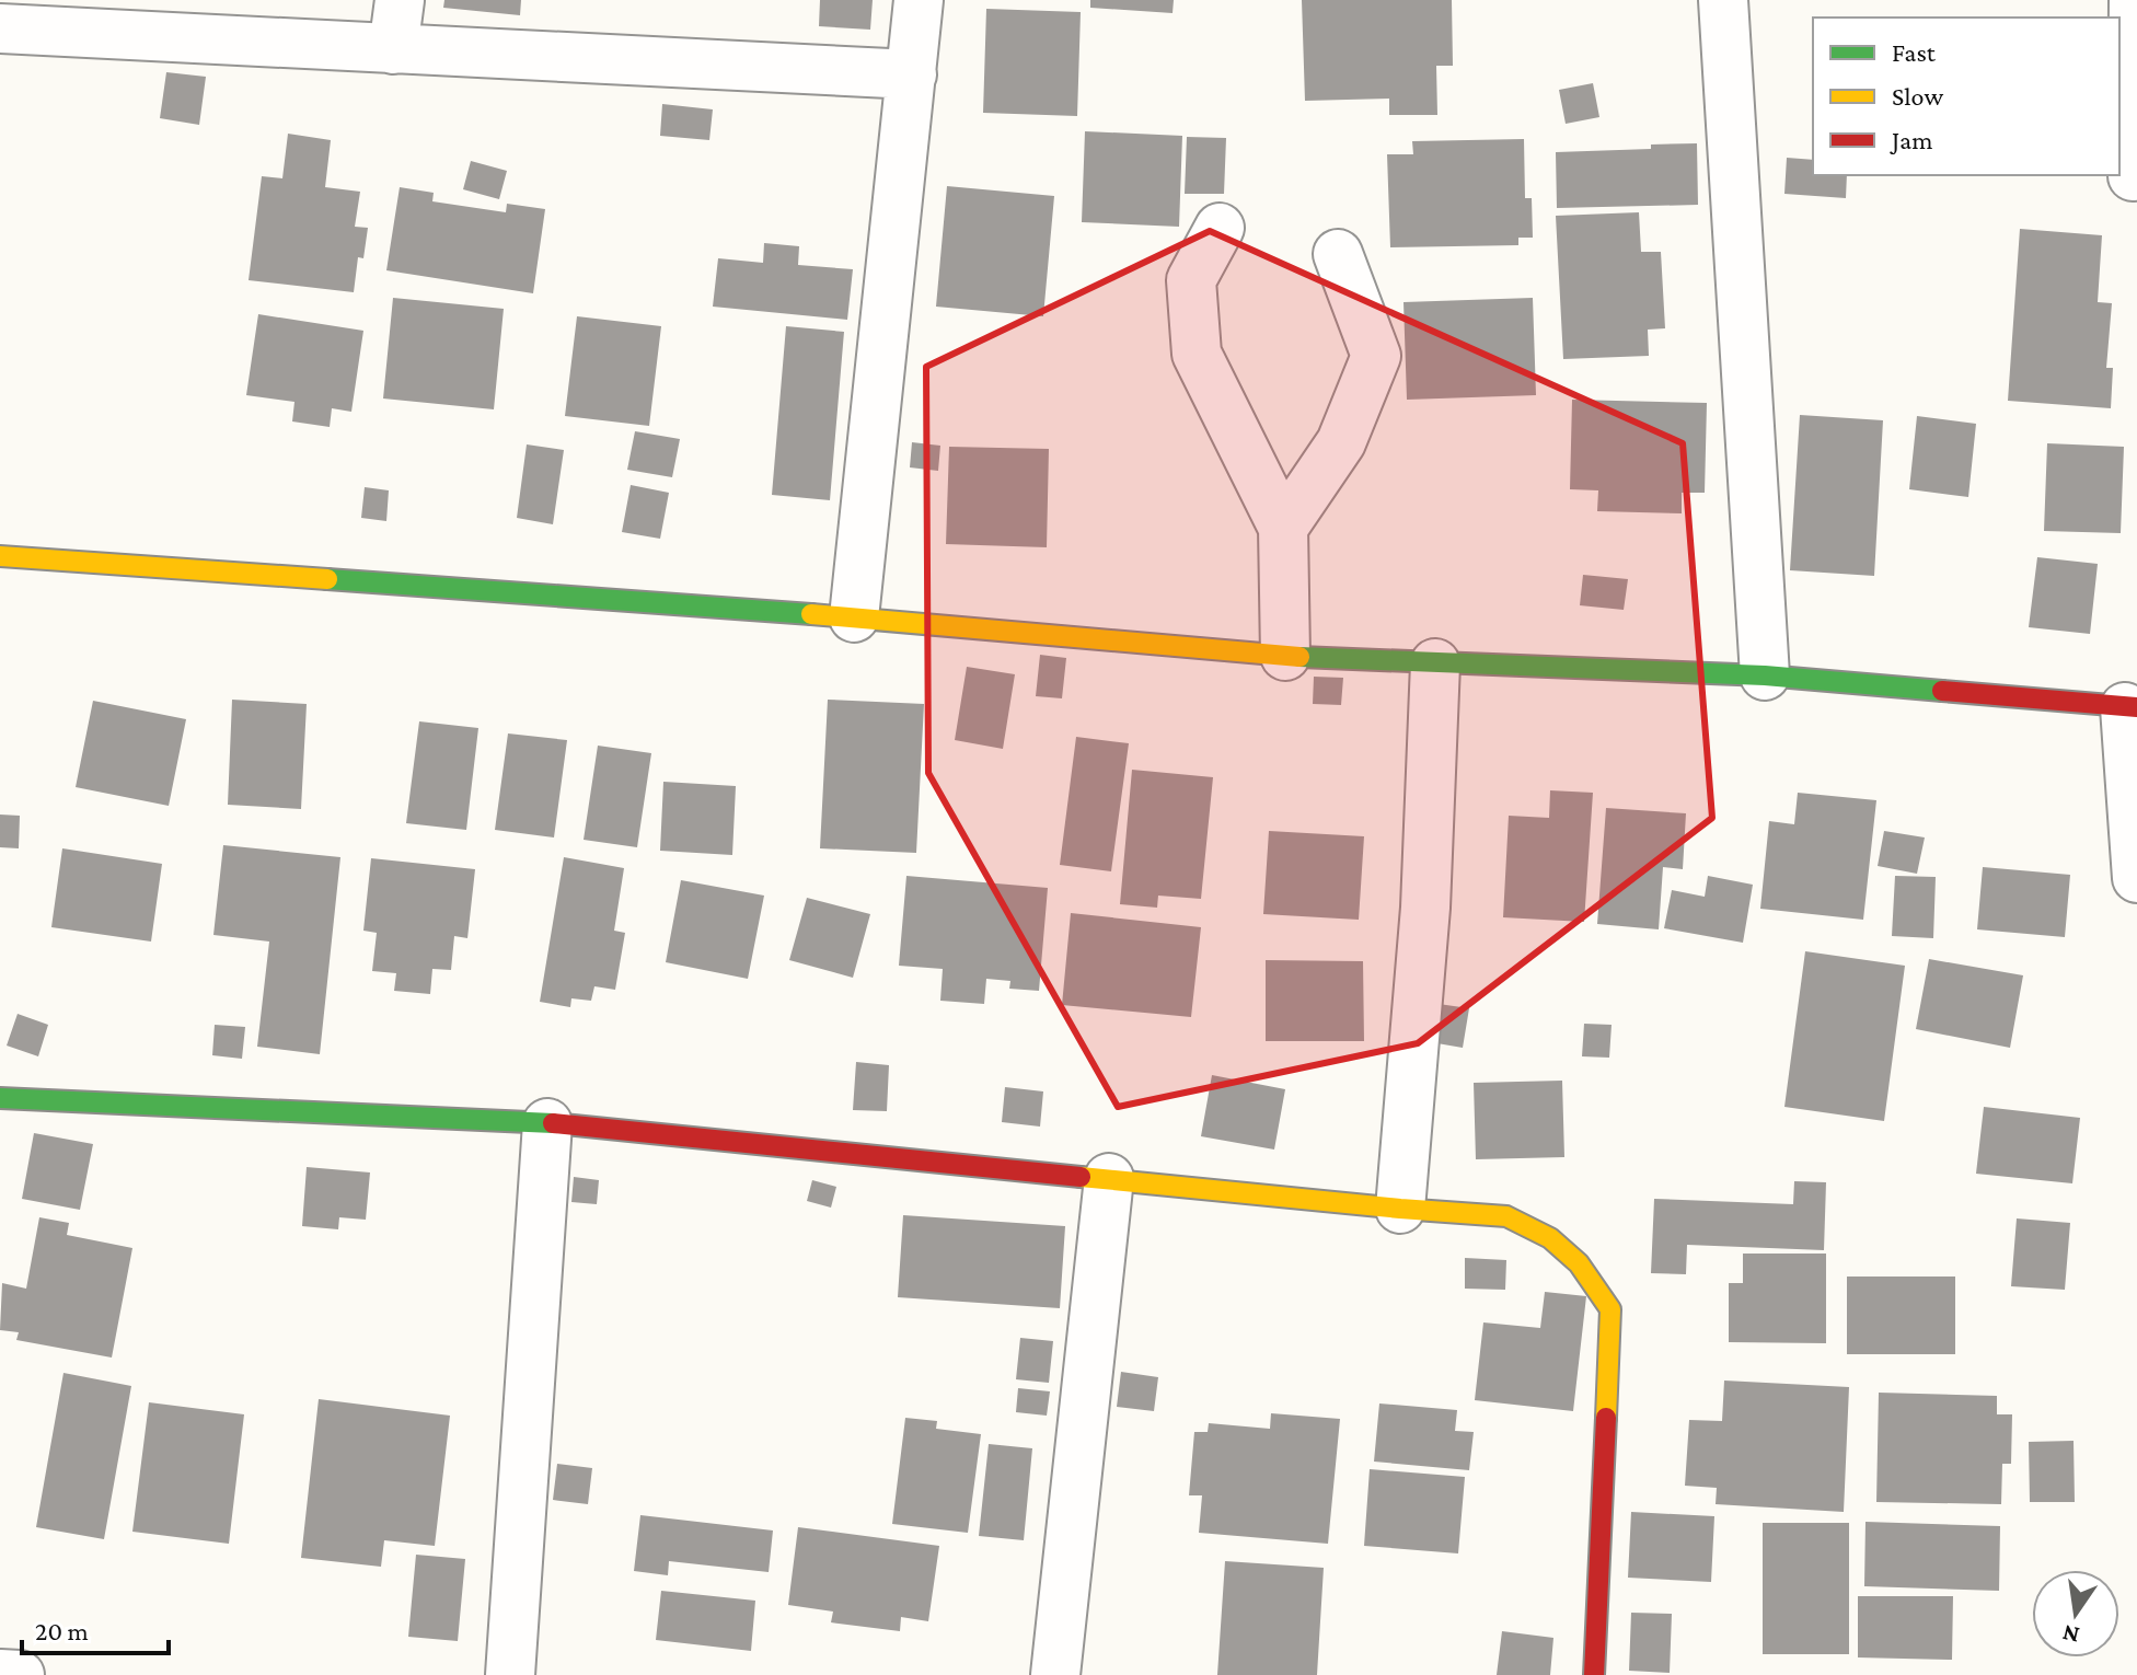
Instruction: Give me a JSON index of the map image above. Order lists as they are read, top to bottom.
{
  "legend": ["Fast", "Slow", "Jam"],
  "scale_bar": "20 m",
  "north": "bottom"
}
